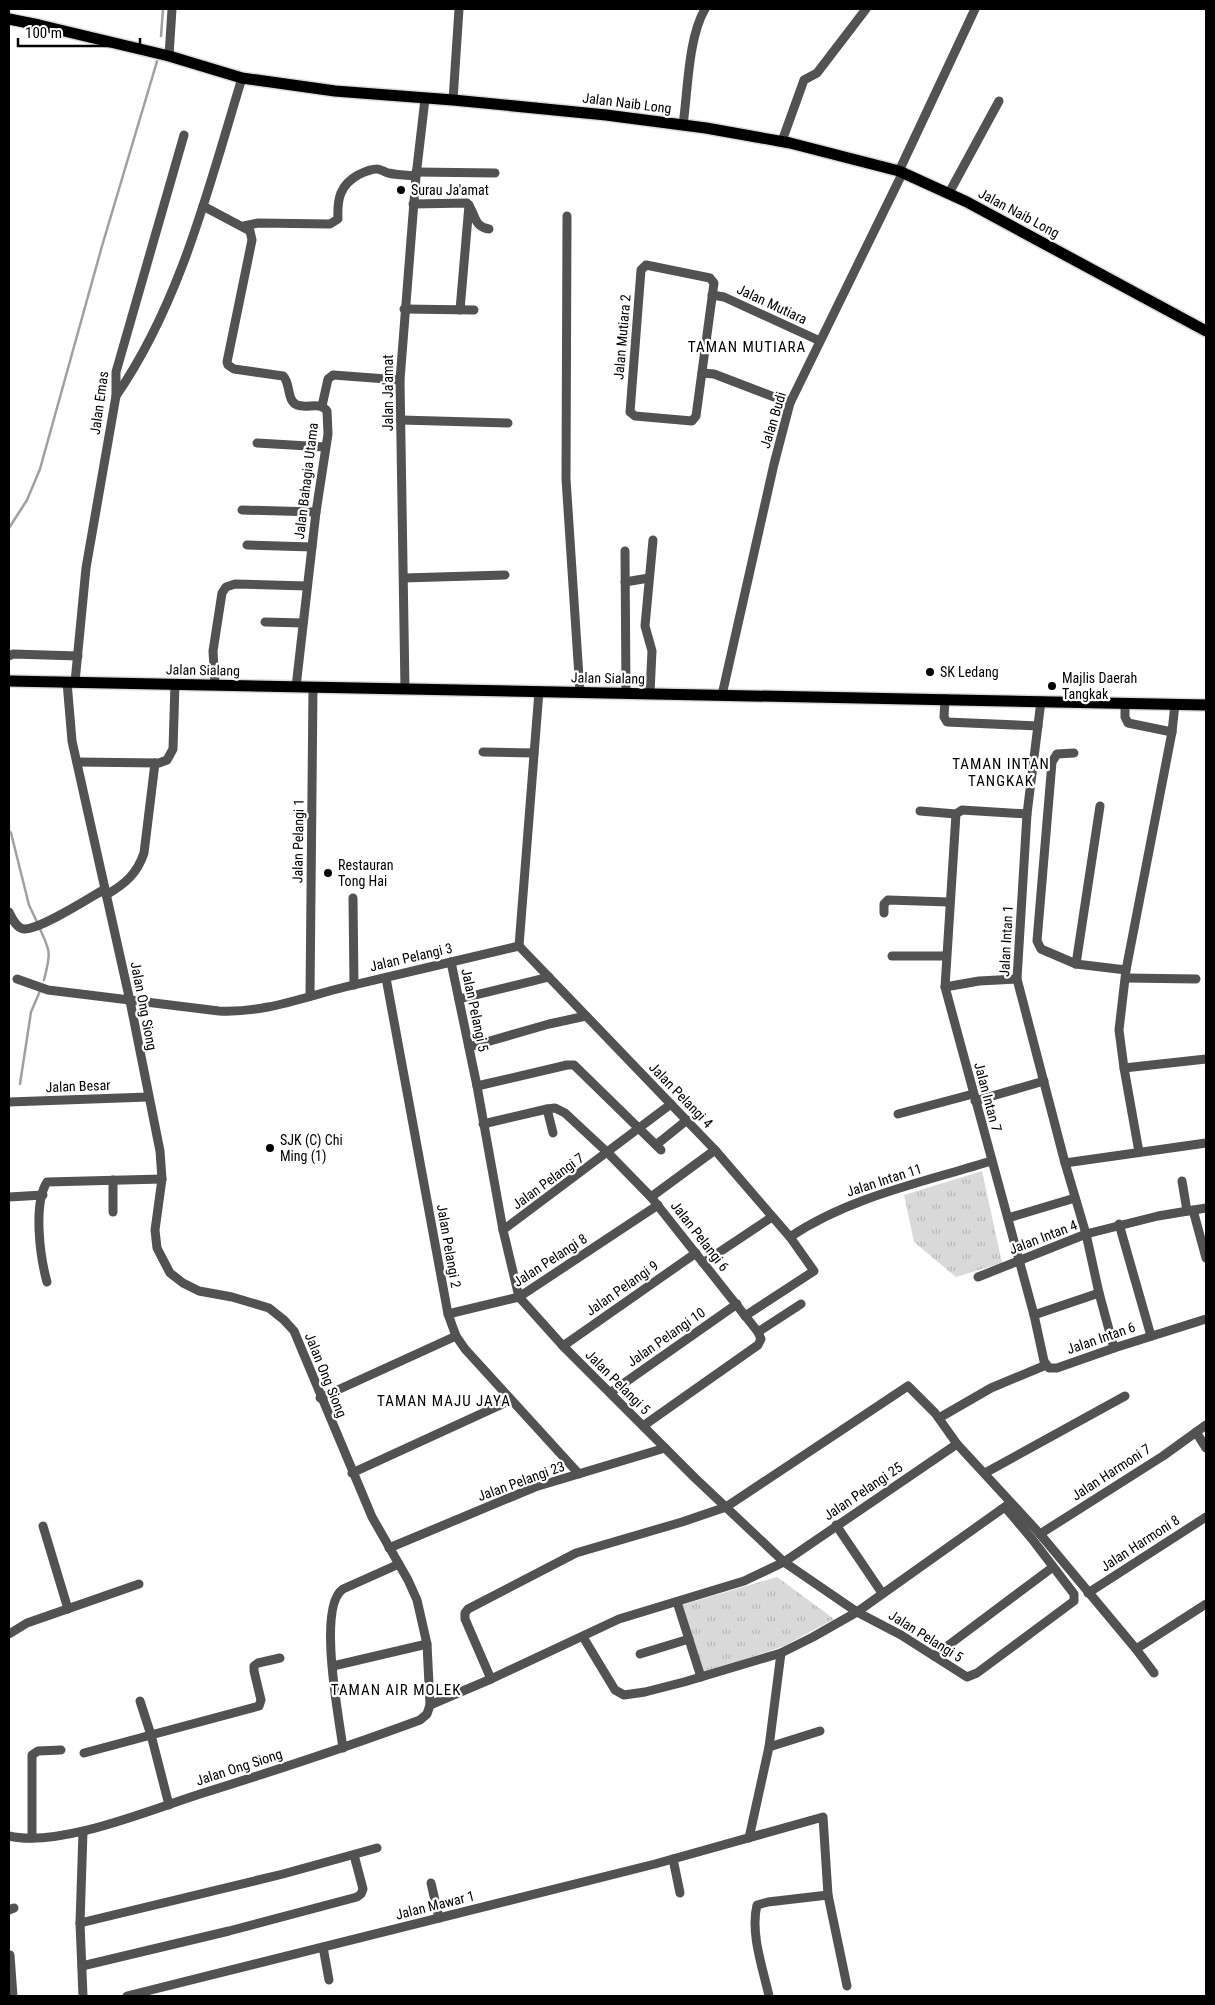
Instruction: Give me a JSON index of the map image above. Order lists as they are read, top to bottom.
{
  "streets": {
    "main road": ["Jalan Naib Long", "Jalan Sialang"],
    "street": [
      "Jalan Mutiara",
      "Jalan Mutiara 2",
      "Jalan Ja'amat",
      "Jalan Emas",
      "Jalan Budi",
      "Jalan Bahagia Utama",
      "Jalan Pelangi 1",
      "Jalan Intan 1",
      "Jalan Pelangi 3",
      "Jalan Ong Siong",
      "Jalan Pelangi 5",
      "Jalan Besar",
      "Jalan Pelangi 4",
      "Jalan Intan 7",
      "Jalan Intan 11",
      "Jalan Pelangi 7",
      "Jalan Pelangi 6",
      "Jalan Intan 4",
      "Jalan Pelangi 2",
      "Jalan Pelangi 8",
      "Jalan Pelangi 9",
      "Jalan Pelangi 10",
      "Jalan Intan 6",
      "Jalan Harmoni 7",
      "Jalan Pelangi 23",
      "Jalan Pelangi 25",
      "Jalan Harmoni 8",
      "Jalan Mawar 1"
    ]
  },
  "crossings": [
    ["Jalan Naib Long", "Jalan Ja'amat"],
    ["Jalan Naib Long", "Jalan Budi"],
    ["Jalan Mutiara", "Jalan Mutiara 2"],
    ["Jalan Mutiara", "Jalan Budi"],
    ["Jalan Ja'amat", "Jalan Sialang"],
    ["Jalan Emas", "Jalan Sialang"],
    ["Jalan Emas", "Jalan Ong Siong"],
    ["Jalan Budi", "Jalan Sialang"],
    ["Jalan Bahagia Utama", "Jalan Sialang"],
    ["Jalan Sialang", "Jalan Pelangi 1"],
    ["Jalan Sialang", "Jalan Intan 1"],
    ["Jalan Sialang", "Jalan Ong Siong"],
    ["Jalan Pelangi 1", "Jalan Pelangi 3"],
    ["Jalan Intan 1", "Jalan Intan 4"],
    ["Jalan Intan 1", "Jalan Intan 6"],
    ["Jalan Pelangi 3", "Jalan Ong Siong"],
    ["Jalan Pelangi 3", "Jalan Pelangi 5"],
    ["Jalan Pelangi 3", "Jalan Pelangi 4"],
    ["Jalan Pelangi 3", "Jalan Pelangi 2"],
    ["Jalan Ong Siong", "Jalan Besar"],
    ["Jalan Ong Siong", "Jalan Pelangi 23"],
    ["Jalan Ong Siong", "Jalan Pelangi 25"],
    ["Jalan Pelangi 5", "Jalan Pelangi 7"],
    ["Jalan Pelangi 5", "Jalan Pelangi 8"],
    ["Jalan Pelangi 5", "Jalan Pelangi 9"],
    ["Jalan Pelangi 5", "Jalan Pelangi 10"],
    ["Jalan Pelangi 5", "Jalan Pelangi 23"],
    ["Jalan Pelangi 5", "Jalan Pelangi 25"],
    ["Jalan Pelangi 4", "Jalan Intan 11"],
    ["Jalan Pelangi 4", "Jalan Pelangi 7"],
    ["Jalan Pelangi 4", "Jalan Pelangi 6"],
    ["Jalan Intan 7", "Jalan Intan 11"],
    ["Jalan Intan 7", "Jalan Intan 4"],
    ["Jalan Intan 7", "Jalan Intan 6"],
    ["Jalan Pelangi 7", "Jalan Pelangi 6"],
    ["Jalan Pelangi 6", "Jalan Pelangi 8"],
    ["Jalan Pelangi 6", "Jalan Pelangi 9"],
    ["Jalan Pelangi 6", "Jalan Pelangi 10"],
    ["Jalan Pelangi 2", "Jalan Pelangi 8"],
    ["Jalan Pelangi 2", "Jalan Pelangi 23"]
  ],
  "districts": [
    "TAMAN MUTIARA",
    "TAMAN INTAN TANGKAK",
    "TAMAN MAJU JAYA",
    "TAMAN AIR MOLEK"
  ],
  "places": [
    "Surau Ja'amat",
    "SK Ledang",
    "Majlis Daerah Tangkak",
    "Restauran Tong Hai",
    "SJK (C) Chi Ming (1)"
  ],
  "scale_bar": "100 m"
}
